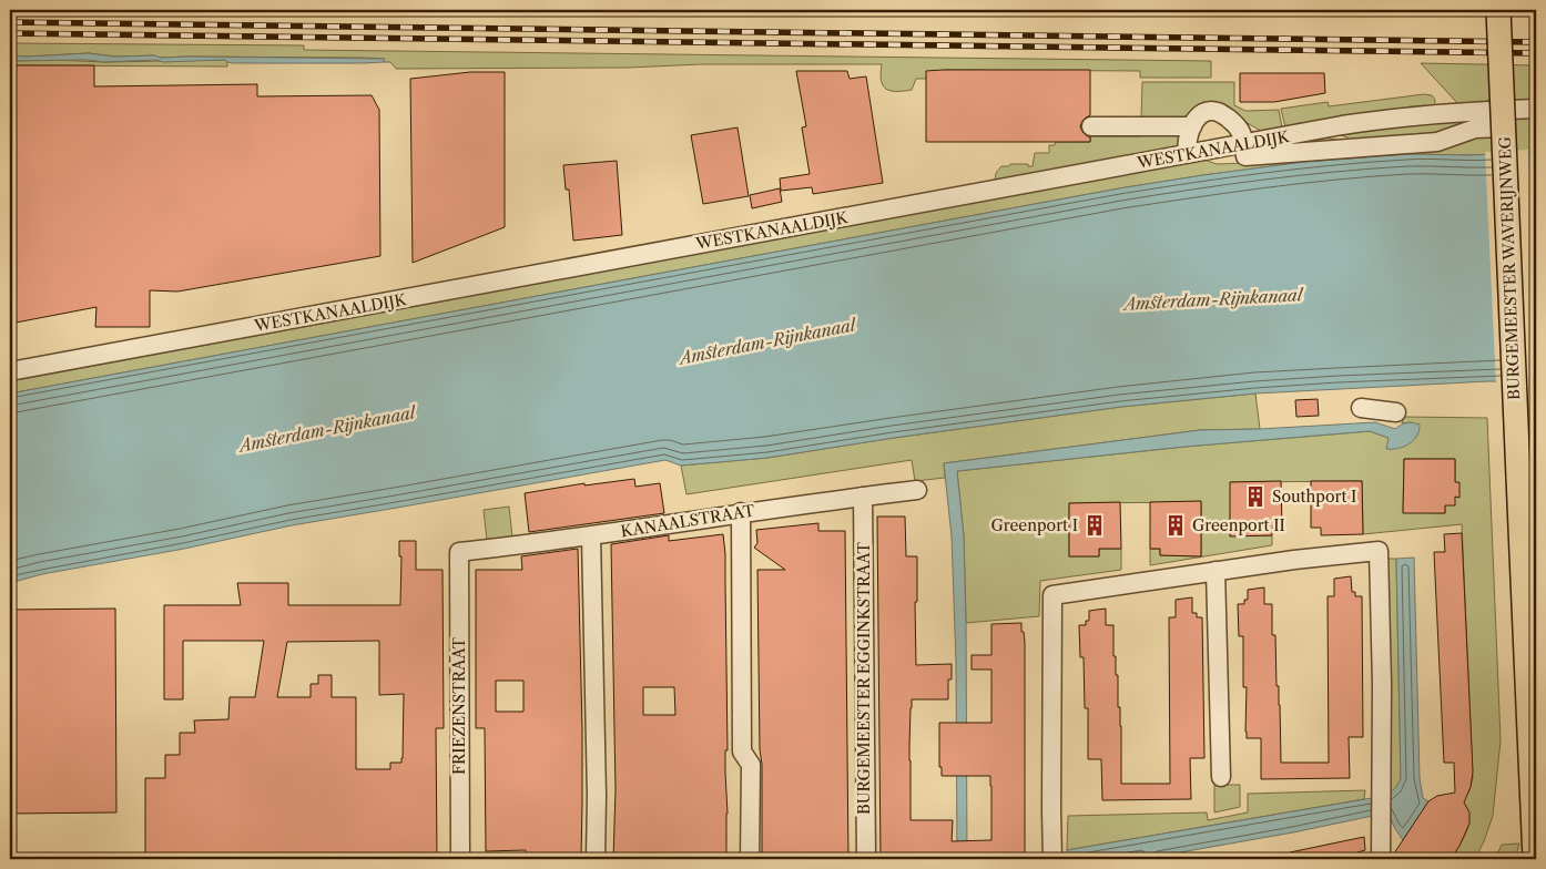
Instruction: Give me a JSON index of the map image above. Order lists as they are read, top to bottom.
{
  "streets": {
    "main road": ["BURGEMEESTER WAVERIJNWEG"],
    "street": [
      "WESTKANAALDIJK",
      "KANAALSTRAAT",
      "BURGEMEESTER EGGINKSTRAAT",
      "FRIEZENSTRAAT"
    ]
  },
  "crossings": [
    ["KANAALSTRAAT", "BURGEMEESTER EGGINKSTRAAT"],
    ["KANAALSTRAAT", "FRIEZENSTRAAT"]
  ],
  "water": ["Amsterdam-Rijnkanaal"],
  "places": {
    "building": ["Southport I", "Greenport I", "Greenport II"]
  }
}
